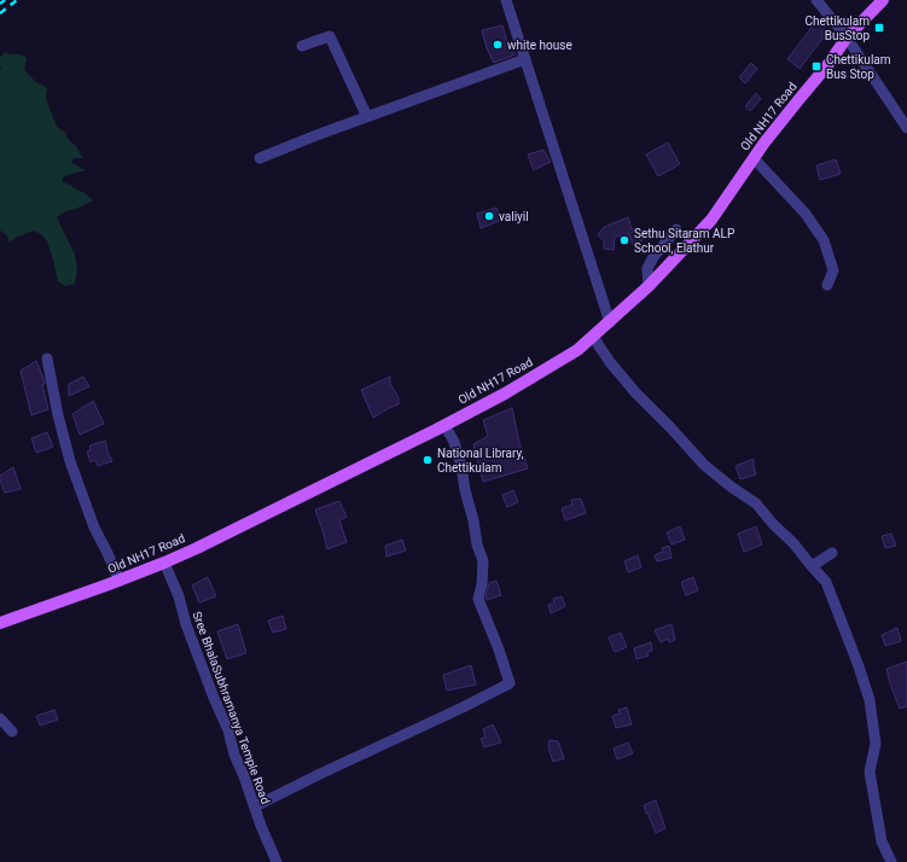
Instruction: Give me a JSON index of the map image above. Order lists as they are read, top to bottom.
{
  "streets": {
    "main road": ["Old NH17 Road"],
    "street": ["Sree BhalaSubhramanya Temple Road"]
  },
  "crossings": [
    ["Old NH17 Road", "Sree BhalaSubhramanya Temple Road"]
  ],
  "places": {
    "transit": ["Chettikulam BusStop", "Chettikulam Bus Stop"],
    "other": [
      "white house",
      "valiyil",
      "Sethu Sitaram ALP School, Elathur",
      "National Library, Chettikulam"
    ]
  }
}
